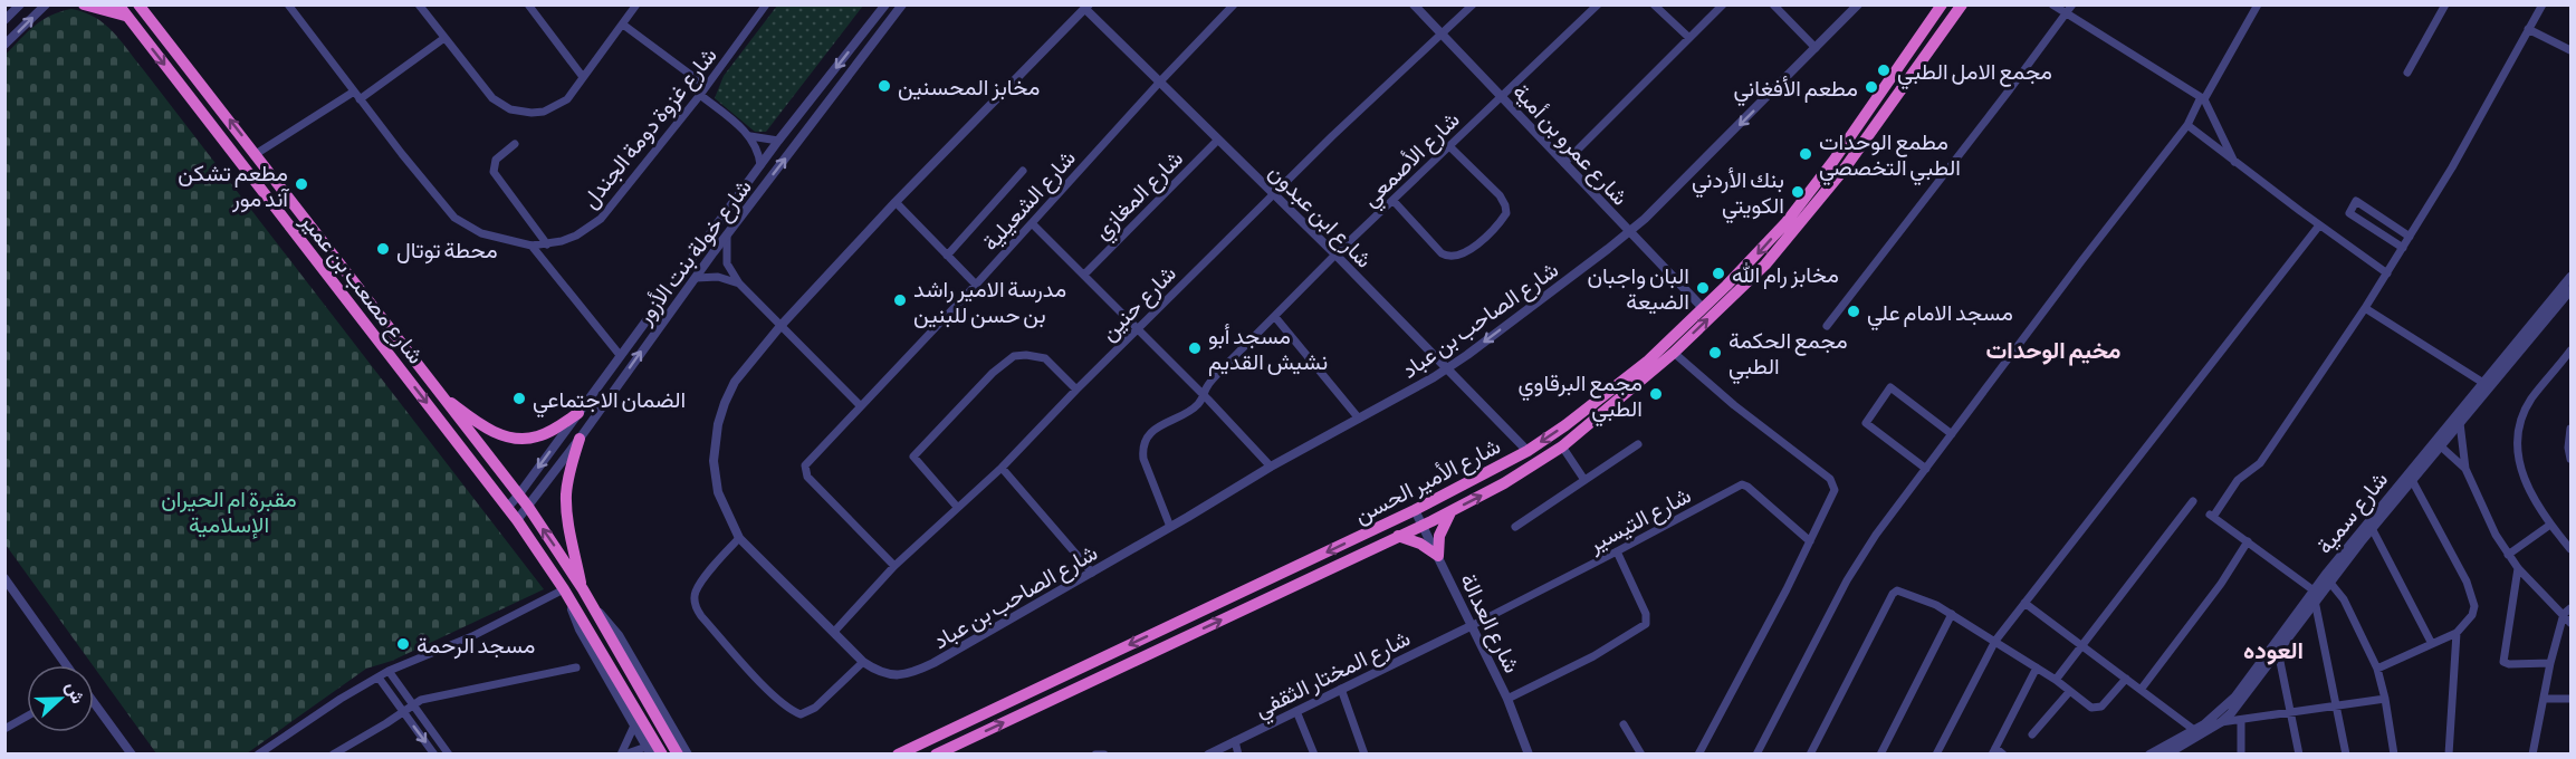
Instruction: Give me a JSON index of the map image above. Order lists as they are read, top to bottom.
{
  "streets": {
    "highway": ["شارع مصعب بن عمير", "شارع الأمير الحسن"],
    "street": [
      "شارع غزوة دومة الجندل",
      "شارع عمرو بن أمية",
      "شارع الأصمعي",
      "شارع المغازي",
      "شارع الشعيلية",
      "شارع ابن عبدون",
      "شارع خولة بنت الأزور",
      "شارع حنين",
      "شارع الصاحب بن عباد",
      "شارع سمية",
      "شارع التيسير",
      "شارع العدالة",
      "شارع المختار الثقفي"
    ]
  },
  "crossings": [
    ["شارع عمرو بن أمية", "شارع الأصمعي"],
    ["شارع عمرو بن أمية", "شارع حنين"],
    ["شارع عمرو بن أمية", "شارع الصاحب بن عباد"],
    ["شارع عمرو بن أمية", "شارع الأمير الحسن"],
    ["شارع الأصمعي", "شارع ابن عبدون"],
    ["شارع الأصمعي", "شارع الصاحب بن عباد"],
    ["شارع المغازي", "شارع ابن عبدون"],
    ["شارع الشعيلية", "شارع ابن عبدون"],
    ["شارع الشعيلية", "شارع حنين"],
    ["شارع ابن عبدون", "شارع حنين"],
    ["شارع ابن عبدون", "شارع الصاحب بن عباد"],
    ["شارع ابن عبدون", "شارع الأمير الحسن"],
    ["شارع خولة بنت الأزور", "شارع مصعب بن عمير"],
    ["شارع حنين", "شارع الصاحب بن عباد"],
    ["شارع الأمير الحسن", "شارع العدالة"],
    ["شارع التيسير", "شارع العدالة"],
    ["شارع التيسير", "شارع المختار الثقفي"],
    ["شارع العدالة", "شارع المختار الثقفي"]
  ],
  "districts": ["مخيم الوحدات", "العوده"],
  "parks": ["مقبرة ام الحيران الإسلامية"],
  "places": [
    "مجمع الامل الطبي",
    "مخابز المحسنين",
    "مطعم الأفغاني",
    "مطمع الوحدات الطبي التخصصي",
    "مطعم تشكن آند مور",
    "بنك الأردني الكويتي",
    "محطة توتال",
    "مخابز رام الله",
    "البان واجبان الضيعة",
    "مدرسة الامير راشد بن حسن للبنين",
    "مسجد الامام علي",
    "مسجد أبو نشيش القديم",
    "مجمع الحكمة الطبي",
    "مجمع البرقاوي الطبي",
    "الضمان الاجتماعي",
    "مسجد الرحمة"
  ],
  "north": "right"
}
